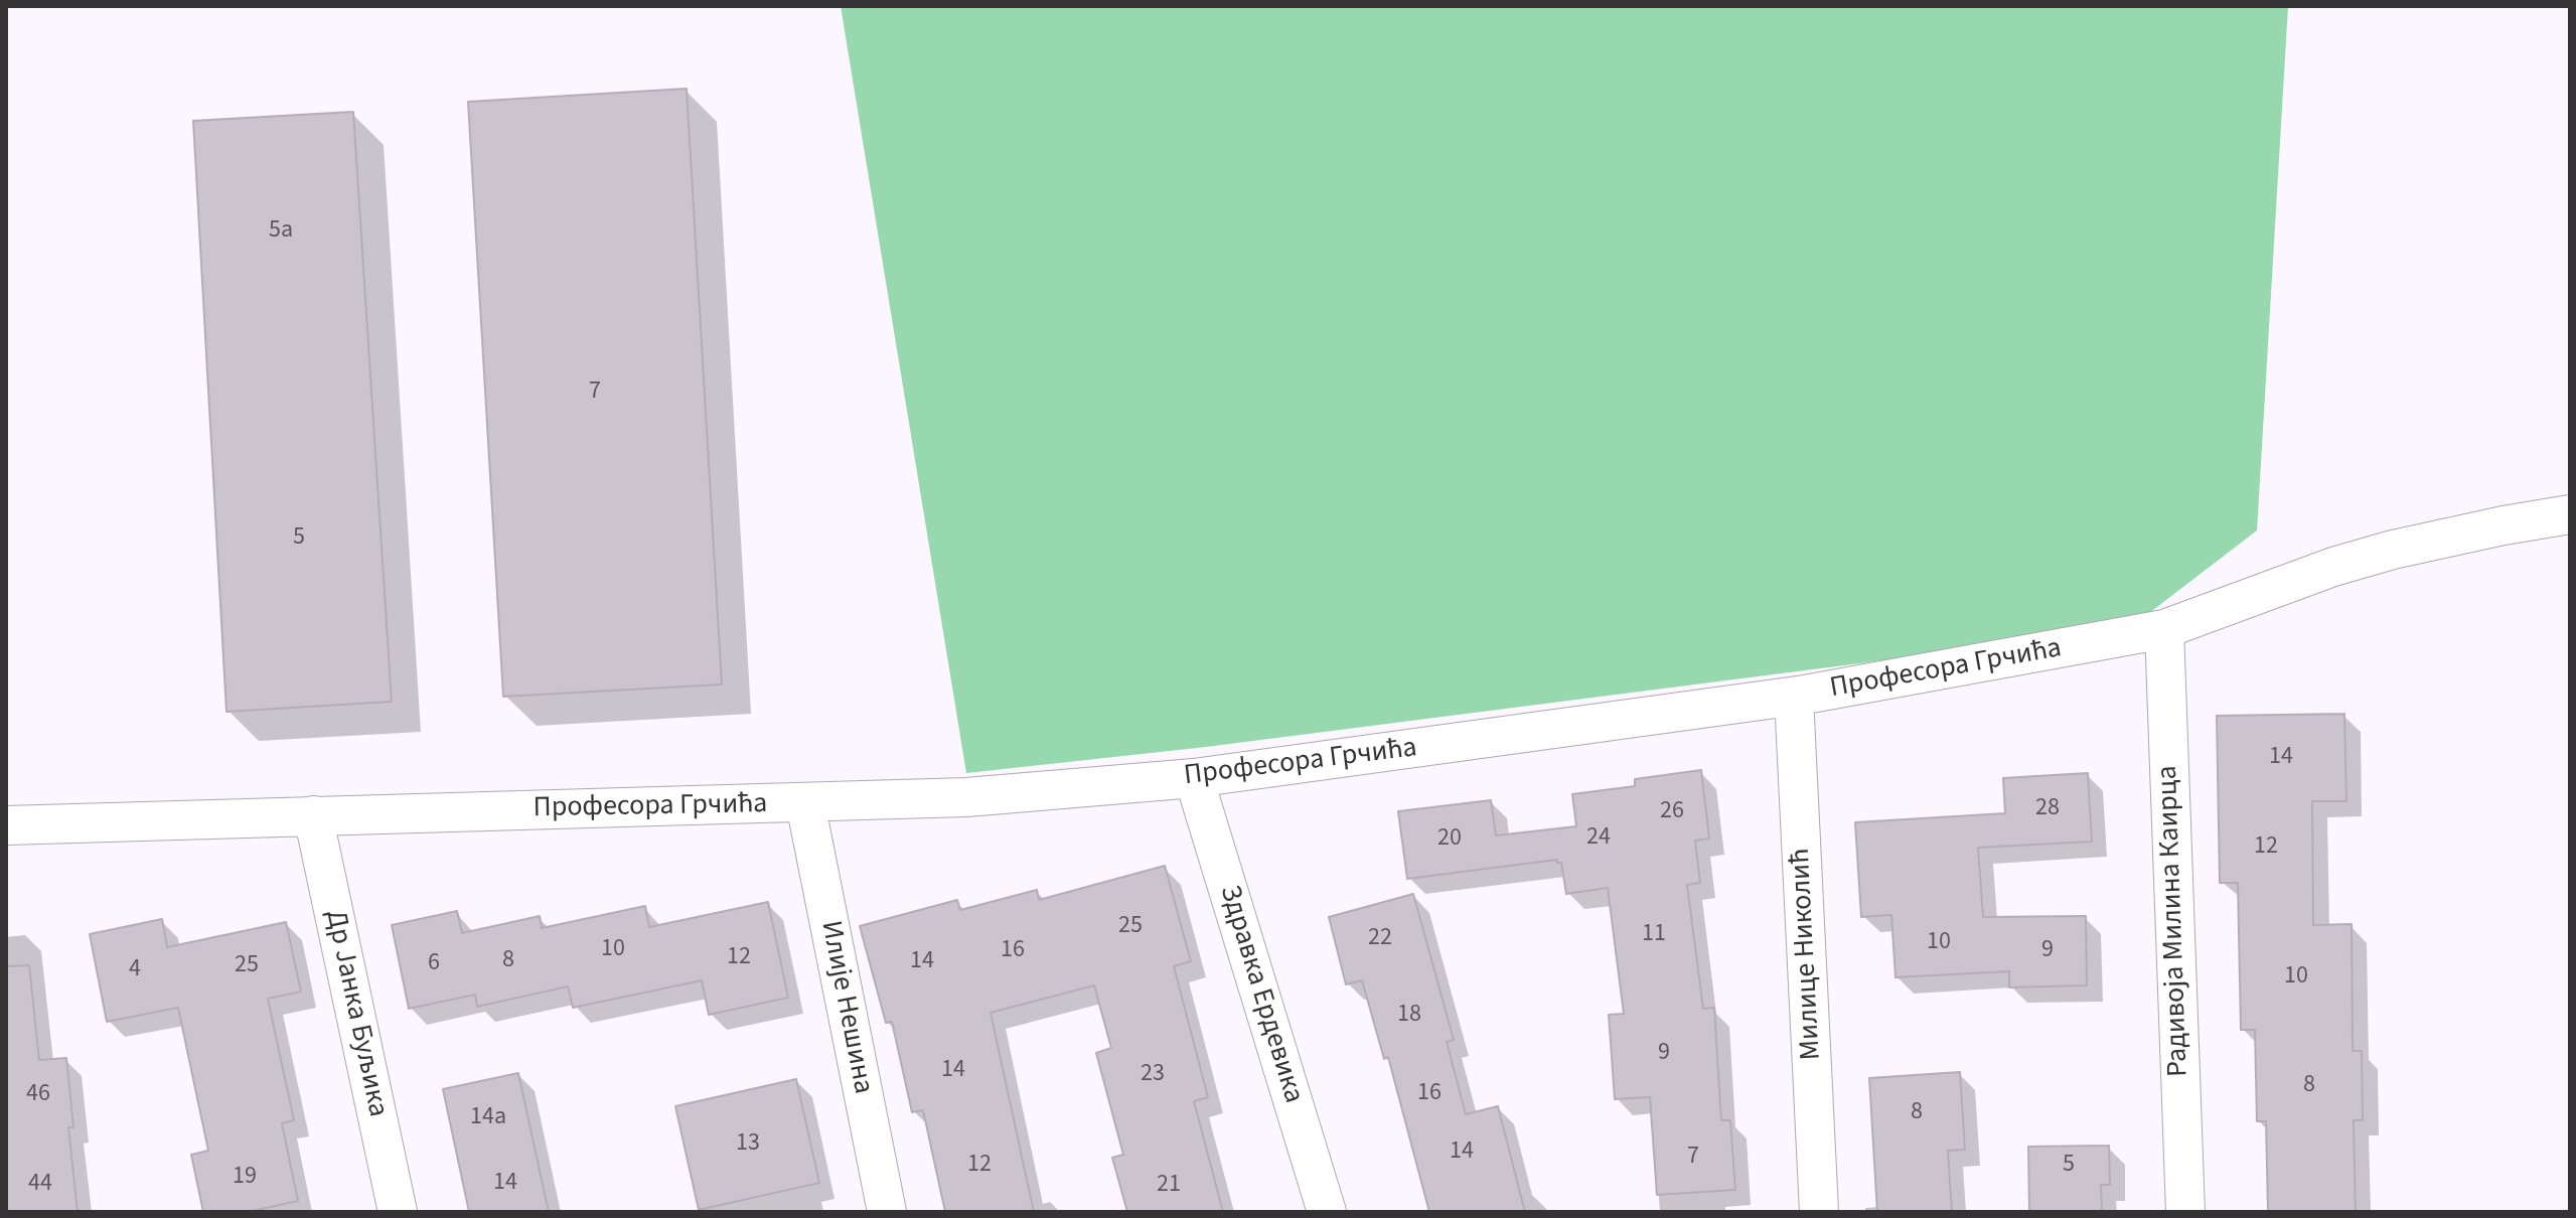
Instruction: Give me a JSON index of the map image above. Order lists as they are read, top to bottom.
{
  "streets": {
    "street": [
      "Професора Грчића",
      "Радивоја Милина Каирца",
      "Милице Николић",
      "Здравка Ердевика",
      "Илије Нешина",
      "Др Јанка Буљика"
    ]
  },
  "crossings": [
    ["Професора Грчића", "Радивоја Милина Каирца"],
    ["Професора Грчића", "Милице Николић"],
    ["Професора Грчића", "Здравка Ердевика"],
    ["Професора Грчића", "Илије Нешина"],
    ["Професора Грчића", "Др Јанка Буљика"]
  ],
  "house_numbers": [
    "5a",
    "7",
    "5",
    "14",
    "28",
    "26",
    "24",
    "20",
    "12",
    "25",
    "11",
    "22",
    "10",
    "10",
    "16",
    "9",
    "12",
    "8",
    "14",
    "6",
    "25",
    "4",
    "10",
    "18",
    "9",
    "14",
    "23",
    "8",
    "16",
    "46",
    "8",
    "14a",
    "13",
    "14",
    "7",
    "12",
    "5",
    "19",
    "14",
    "44",
    "21"
  ]
}
